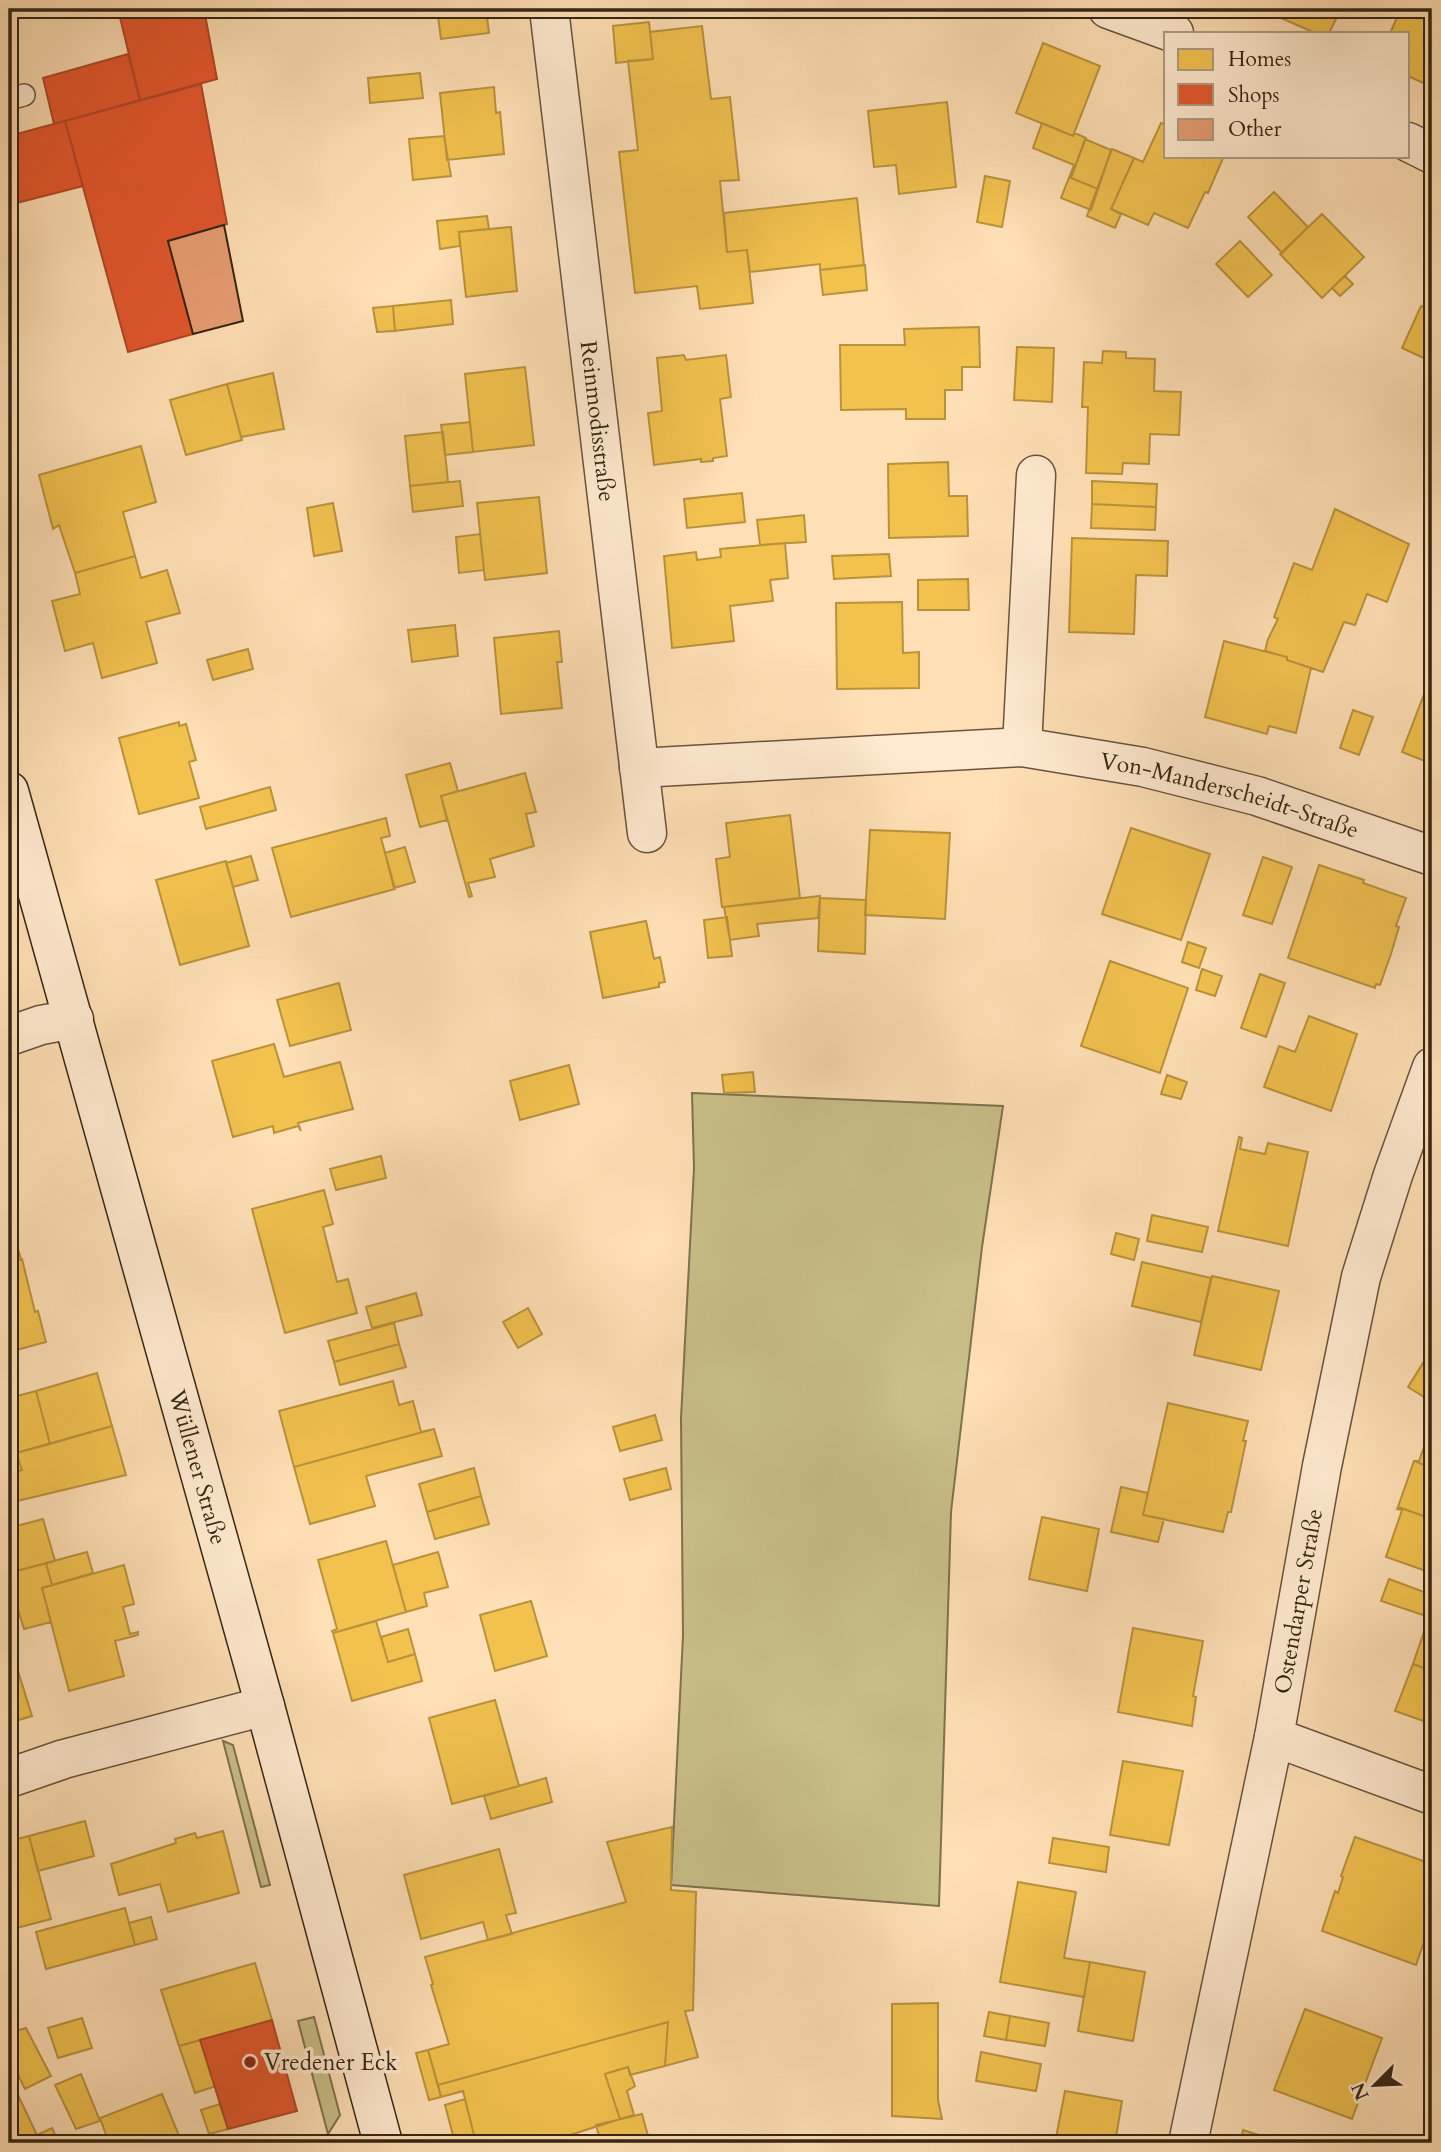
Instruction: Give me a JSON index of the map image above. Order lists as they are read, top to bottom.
{
  "streets": {
    "street": [
      "Reinmodisstraße",
      "Von-Manderscheidt-Straße",
      "Wüllener Straße",
      "Ostendarper Straße"
    ]
  },
  "crossings": [
    ["Reinmodisstraße", "Von-Manderscheidt-Straße"]
  ],
  "places": ["Vredener Eck"],
  "legend": ["Homes", "Shops", "Other"],
  "north": "bottom left"
}
